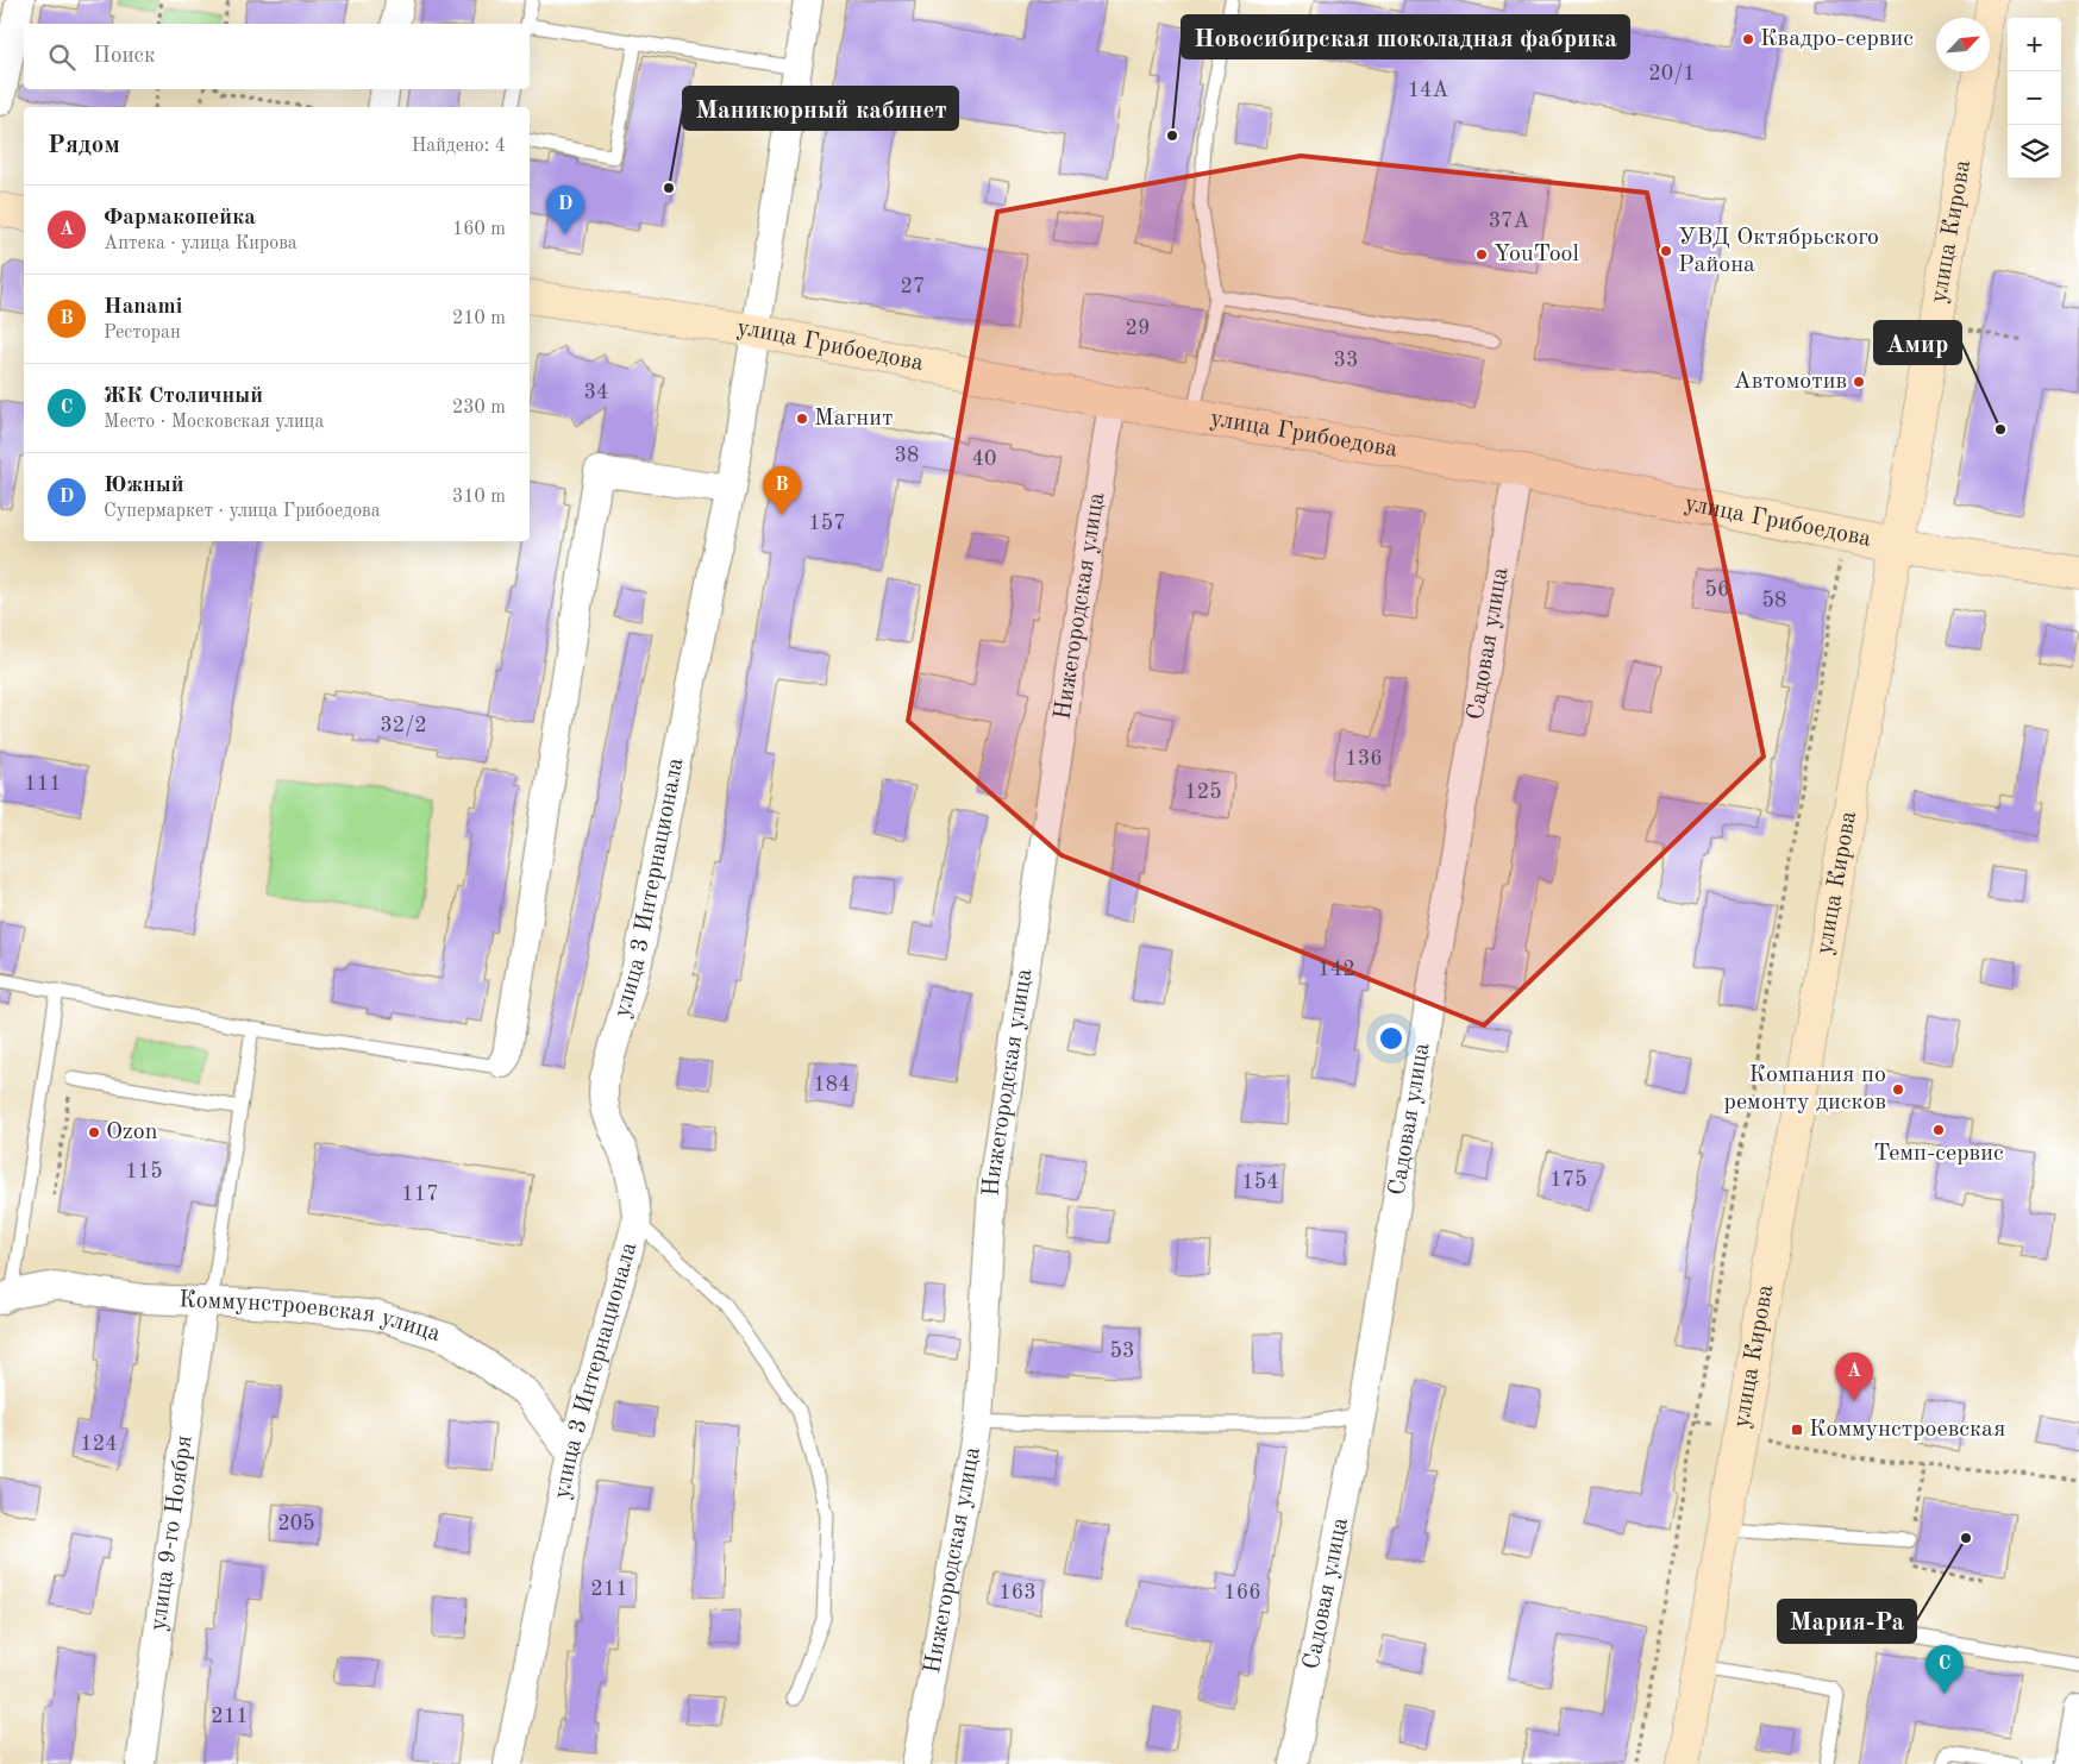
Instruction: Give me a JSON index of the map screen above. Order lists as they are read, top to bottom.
{
  "streets": {
    "main road": ["улица Кирова", "улица Грибоедова"],
    "street": [
      "Нижегородская улица",
      "Садовая улица",
      "улица 3 Интернационала",
      "Коммунстроевская улица",
      "улица 9-го Ноября"
    ]
  },
  "crossings": [
    ["улица Кирова", "улица Грибоедова"],
    ["улица Грибоедова", "Нижегородская улица"],
    ["улица Грибоедова", "Садовая улица"],
    ["улица Грибоедова", "улица 3 Интернационала"],
    ["улица 3 Интернационала", "Коммунстроевская улица"],
    ["Коммунстроевская улица", "улица 9-го Ноября"]
  ],
  "places": {
    "other": [
      "Квадро-сервис",
      "Новосибирская шоколадная фабрика",
      "Маникюрный кабинет",
      "УВД Октябрьского Района",
      "YouTool",
      "Автомотив",
      "Магнит",
      "Амир",
      "Компания по ремонту дисков",
      "Темп-сервис",
      "Ozon",
      "Мария-Ра"
    ],
    "transit": ["Коммунстроевская"]
  },
  "house_numbers": [
    "20/1",
    "14А",
    "37А",
    "27",
    "29",
    "33",
    "34",
    "38",
    "40",
    "157",
    "56",
    "58",
    "32/2",
    "136",
    "111",
    "125",
    "142",
    "184",
    "115",
    "175",
    "154",
    "117",
    "53",
    "124",
    "205",
    "211",
    "163",
    "166",
    "211"
  ],
  "north": "top right",
  "page": {
    "map_buttons": ["+", "−"],
    "search": "Поиск",
    "heading": ["Рядом", "Найдено: 4"],
    "list": [
      {
        "mark": "A",
        "name": "Фармакопейка",
        "note": "Аптека · улица Кирова",
        "value": "160 m"
      },
      {
        "mark": "B",
        "name": "Hanami",
        "note": "Ресторан",
        "value": "210 m"
      },
      {
        "mark": "C",
        "name": "ЖК Столичный",
        "note": "Место · Московская улица",
        "value": "230 m"
      },
      {
        "mark": "D",
        "name": "Южный",
        "note": "Супермаркет · улица Грибоедова",
        "value": "310 m"
      }
    ],
    "pins": [
      "D",
      "B",
      "A",
      "C"
    ]
  }
}
